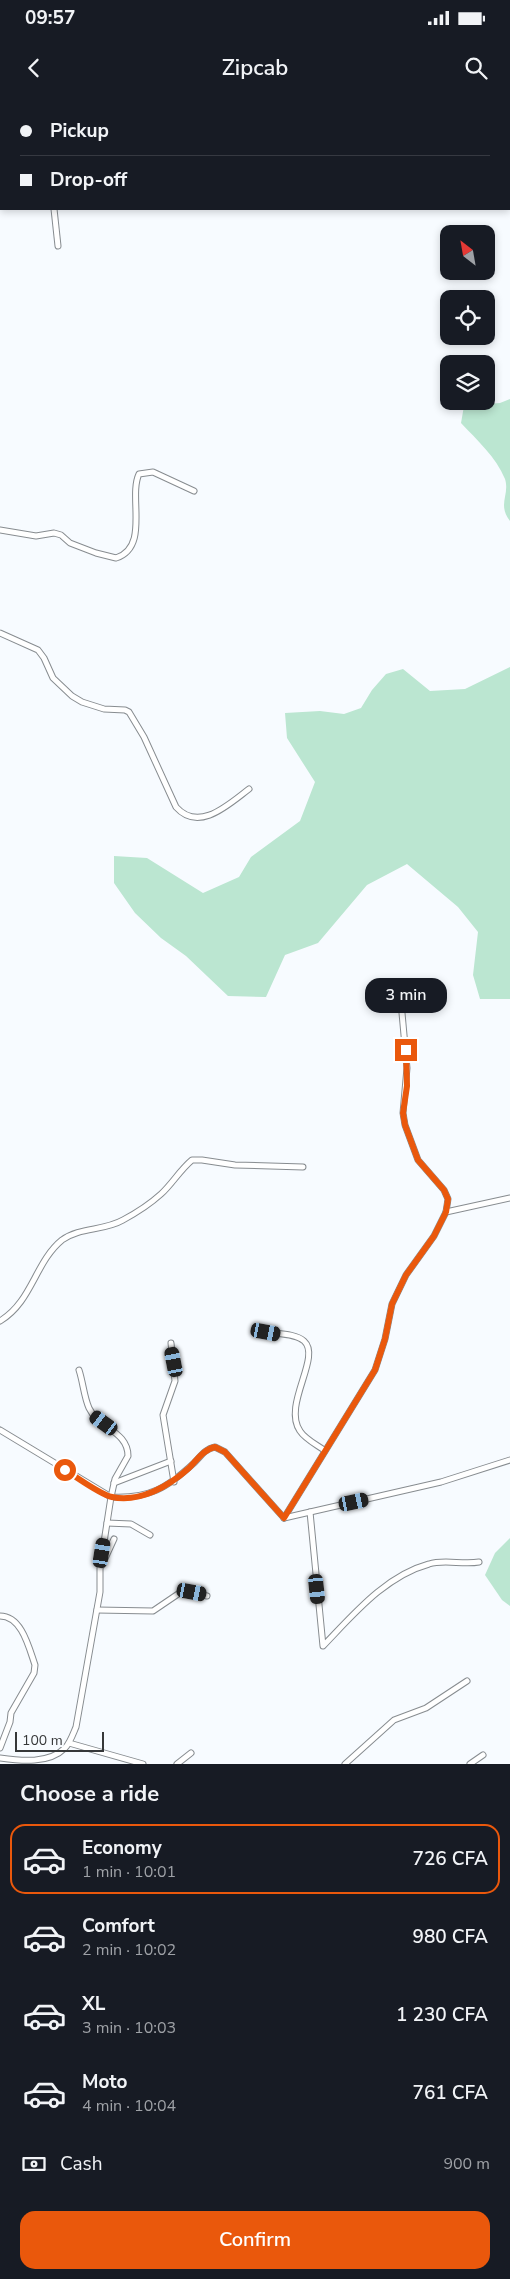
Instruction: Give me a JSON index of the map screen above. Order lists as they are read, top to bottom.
{
  "scale_bar": "100 m",
  "north": "top left",
  "page": {
    "status": "09:57",
    "header": "Zipcab",
    "banner": ["Pickup", "Drop-off"],
    "bubble": "3 min",
    "scale": "100 m",
    "heading": "Choose a ride",
    "list": [
      {
        "name": "Economy",
        "note": "1 min · 10:01",
        "value": "726 CFA"
      },
      {
        "name": "Comfort",
        "note": "2 min · 10:02",
        "value": "980 CFA"
      },
      {
        "name": "XL",
        "note": "3 min · 10:03",
        "value": "1 230 CFA"
      },
      {
        "name": "Moto",
        "note": "4 min · 10:04",
        "value": "761 CFA"
      }
    ],
    "pay": ["Cash", "900 m"],
    "buttons": "Confirm"
  }
}
